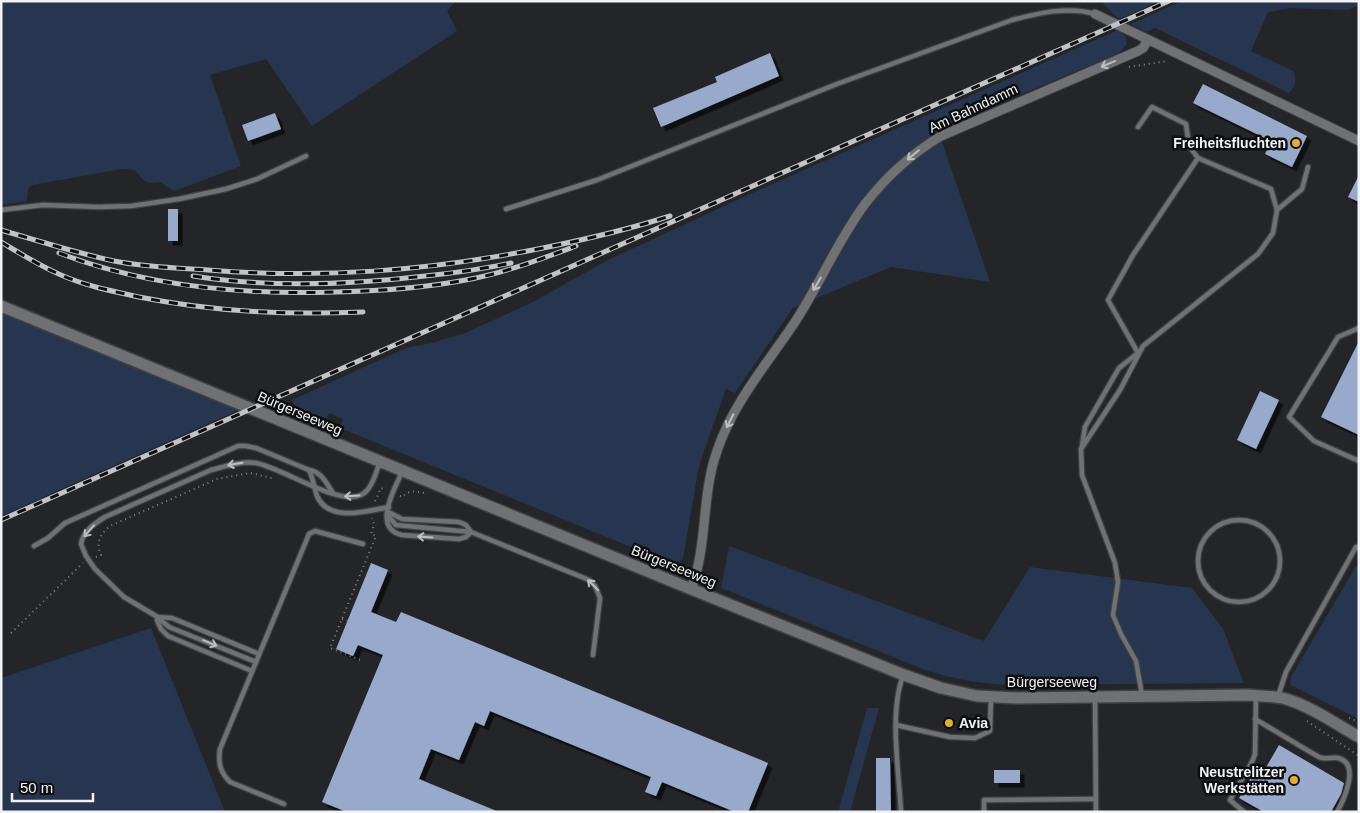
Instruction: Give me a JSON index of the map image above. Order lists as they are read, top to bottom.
{
  "streets": {
    "street": ["Am Bahndamm", "Bürgerseeweg"]
  },
  "crossings": [
    ["Am Bahndamm", "Bürgerseeweg"]
  ],
  "one_way": ["Am Bahndamm"],
  "places": ["Freiheitsfluchten", "Avia", "Neustrelitzer Werkstätten"],
  "scale_bar": "50 m"
}
